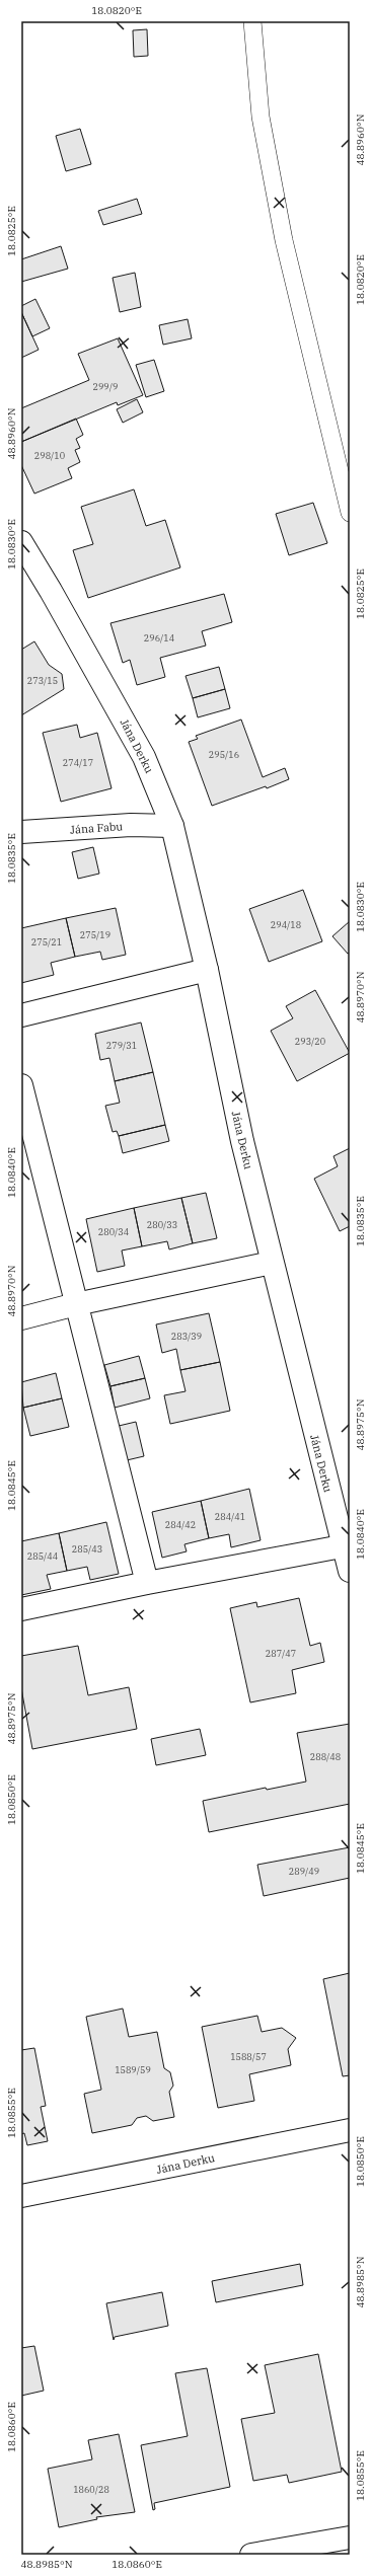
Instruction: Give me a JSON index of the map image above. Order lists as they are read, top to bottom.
{
  "streets": {
    "street": ["Jána Derku", "Jána Fabu"]
  },
  "crossings": [
    ["Jána Derku", "Jána Fabu"]
  ],
  "house_numbers": [
    "299/9",
    "298/10",
    "296/14",
    "273/15",
    "295/16",
    "274/17",
    "294/18",
    "275/19",
    "275/21",
    "293/20",
    "279/31",
    "280/33",
    "280/34",
    "283/39",
    "284/41",
    "284/42",
    "285/43",
    "285/44",
    "287/47",
    "288/48",
    "289/49",
    "1588/57",
    "1589/59",
    "1860/28"
  ],
  "coordinates": [
    "18.0820°E",
    "48.8960°N",
    "18.0825°E",
    "18.0830°E",
    "18.0835°E",
    "48.8970°N",
    "18.0840°E",
    "48.8975°N",
    "18.0845°E",
    "18.0850°E",
    "18.0855°E",
    "48.8985°N",
    "18.0860°E"
  ]
}
